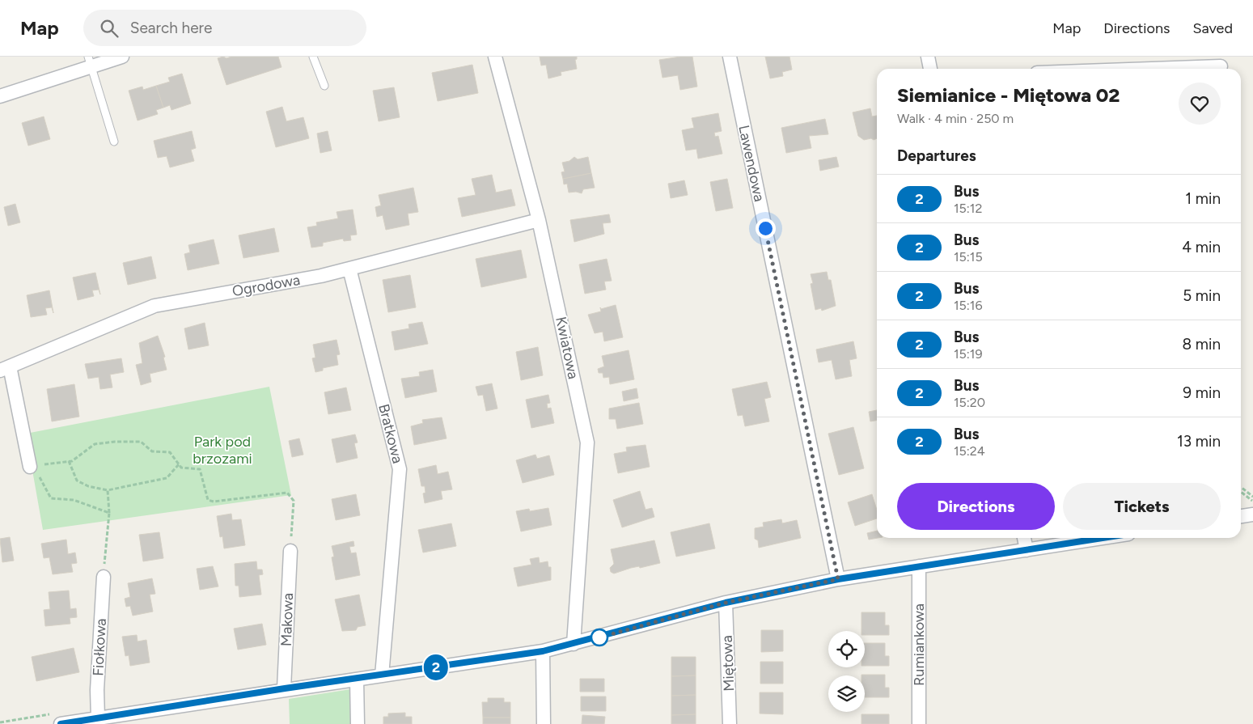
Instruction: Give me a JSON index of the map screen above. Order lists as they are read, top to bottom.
{
  "streets": {
    "street": [
      "Lawendowa",
      "Ogrodowa",
      "Kwiatowa",
      "Bratkowa",
      "Makowa",
      "Rumiankowa",
      "Fiołkowa",
      "Miętowa"
    ]
  },
  "crossings": [
    ["Ogrodowa", "Kwiatowa"],
    ["Ogrodowa", "Bratkowa"]
  ],
  "parks": ["Park pod brzozami"],
  "lines": ["bus line 2"],
  "page": {
    "header": "Map",
    "search": "Search here",
    "nav": ["Map", "Directions", "Saved"],
    "on_map": "2",
    "heading": [
      ["Siemianice - Miętowa 02", "Walk · 4 min · 250 m"],
      "Departures"
    ],
    "list": [
      {
        "mark": "2",
        "name": "Bus",
        "note": "15:12",
        "value": "1 min"
      },
      {
        "mark": "2",
        "name": "Bus",
        "note": "15:15",
        "value": "4 min"
      },
      {
        "mark": "2",
        "name": "Bus",
        "note": "15:16",
        "value": "5 min"
      },
      {
        "mark": "2",
        "name": "Bus",
        "note": "15:19",
        "value": "8 min"
      },
      {
        "mark": "2",
        "name": "Bus",
        "note": "15:20",
        "value": "9 min"
      },
      {
        "mark": "2",
        "name": "Bus",
        "note": "15:24",
        "value": "13 min"
      }
    ],
    "buttons": ["Directions", "Tickets"]
  }
}
